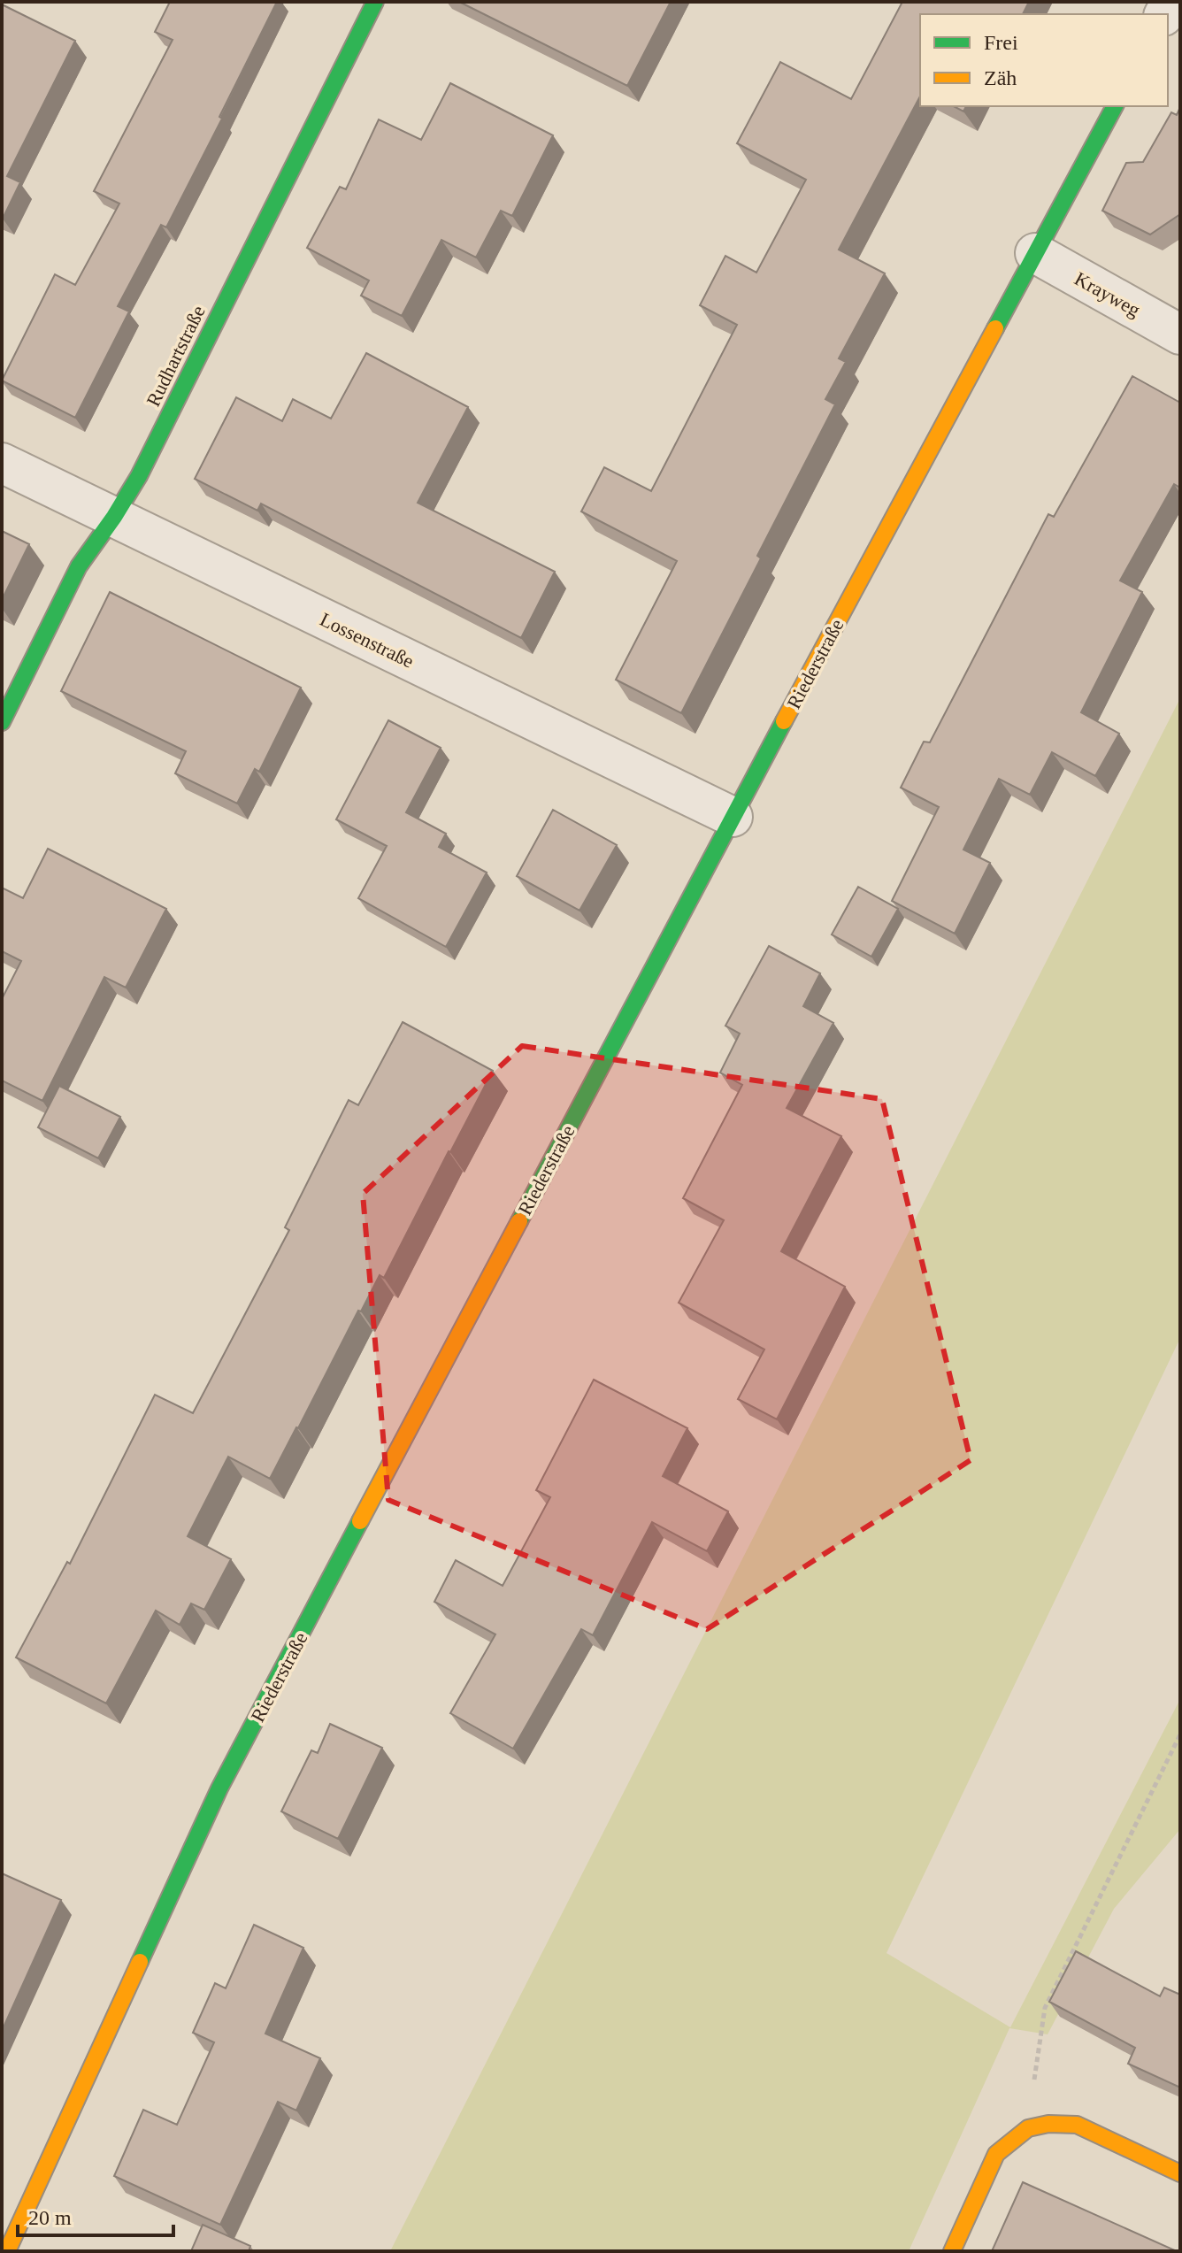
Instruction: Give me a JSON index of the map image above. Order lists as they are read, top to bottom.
{
  "streets": {
    "street": [
      "Krayweg",
      "Rudhartstraße",
      "Lossenstraße",
      "Riederstraße"
    ]
  },
  "crossings": [
    ["Krayweg", "Riederstraße"],
    ["Rudhartstraße", "Lossenstraße"],
    ["Lossenstraße", "Riederstraße"]
  ],
  "legend": ["Frei", "Zäh"],
  "scale_bar": "20 m"
}
